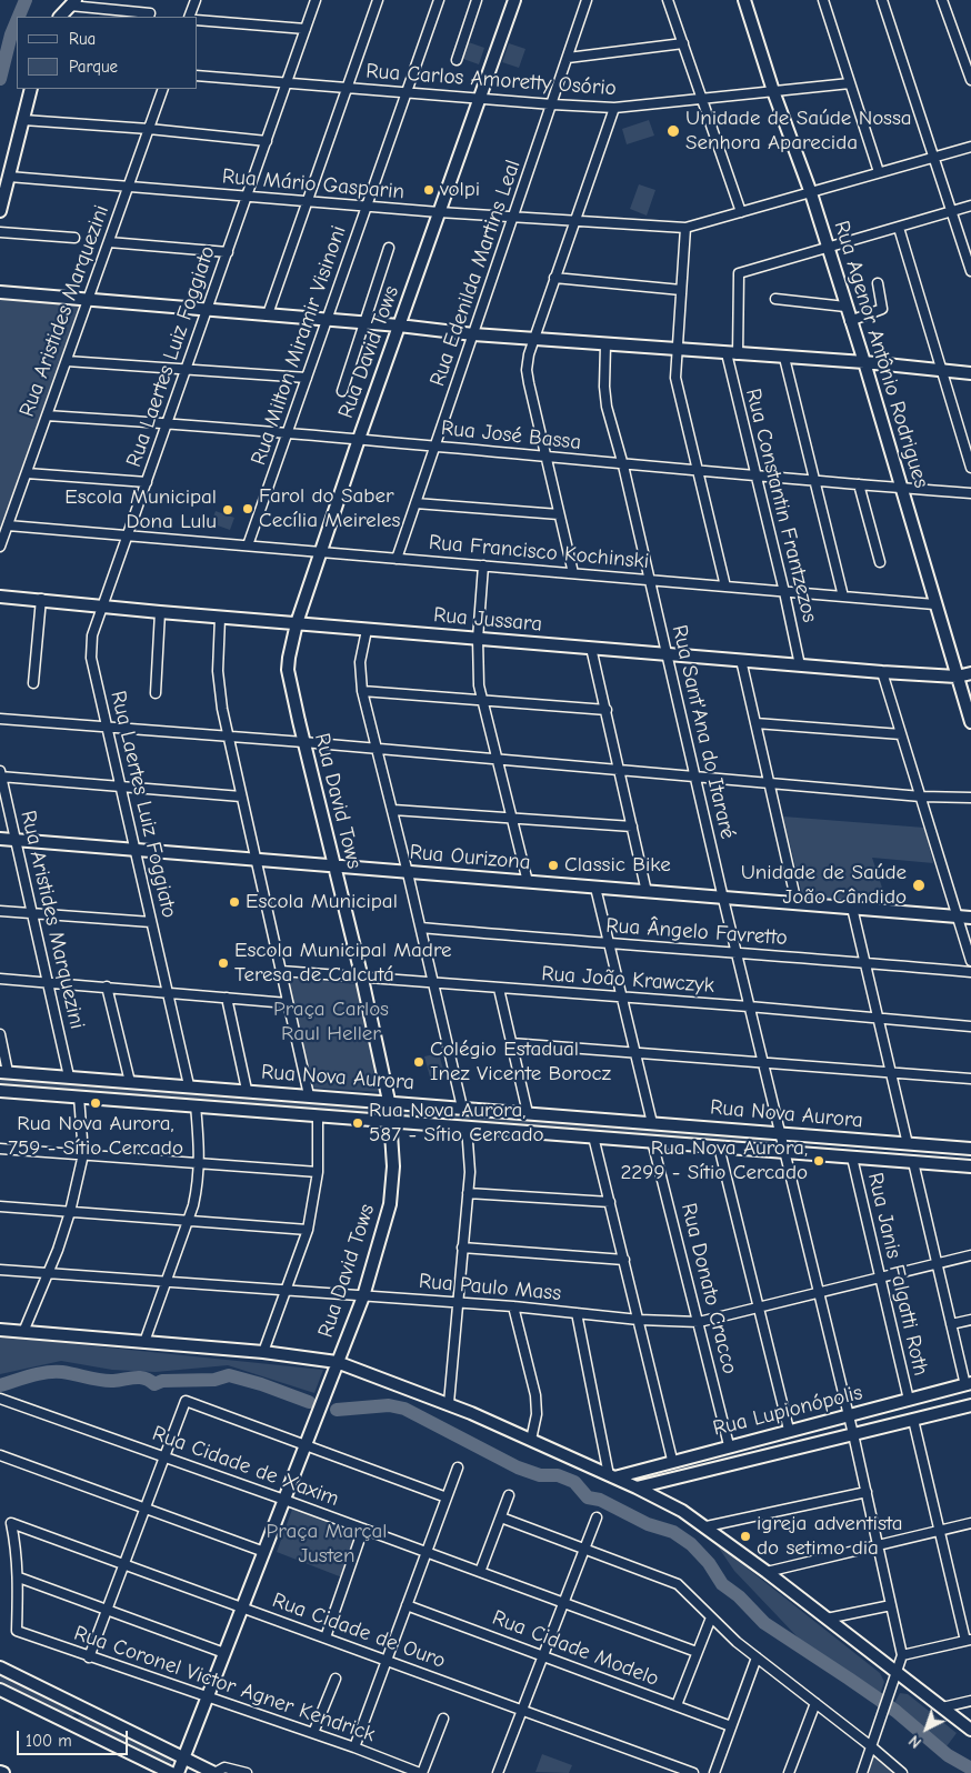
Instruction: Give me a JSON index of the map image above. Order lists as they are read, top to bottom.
{
  "streets": {
    "street": [
      "Rua Carlos Amoretty Osório",
      "Rua Mário Gasparin",
      "Rua Edenilda Martins Leal",
      "Rua Aristides Marquezini",
      "Rua Milton Miramir Visinoni",
      "Rua David Tows",
      "Rua Agenor Antônio Rodrigues",
      "Rua Laertes Luiz Foggiato",
      "Rua José Bassa",
      "Rua Constantin Frantzezos",
      "Rua Francisco Kochinski",
      "Rua Jussara",
      "Rua Sant'Ana do Itararé",
      "Rua Ourizona",
      "Rua Ângelo Favretto",
      "Rua João Krawczyk",
      "Rua Nova Aurora",
      "Rua Janis Falgatti Roth",
      "Rua Paulo Mass",
      "Rua Donato Cracco",
      "Rua Lupionópolis",
      "Rua Cidade de Xaxim",
      "Rua Cidade de Ouro",
      "Rua Cidade Modelo",
      "Rua Coronel Victor Agner Kendrick"
    ]
  },
  "crossings": [
    ["Rua Carlos Amoretty Osório", "Rua Edenilda Martins Leal"],
    ["Rua Carlos Amoretty Osório", "Rua Milton Miramir Visinoni"],
    ["Rua Carlos Amoretty Osório", "Rua David Tows"],
    ["Rua Carlos Amoretty Osório", "Rua Agenor Antônio Rodrigues"],
    ["Rua Carlos Amoretty Osório", "Rua Laertes Luiz Foggiato"],
    ["Rua Mário Gasparin", "Rua Edenilda Martins Leal"],
    ["Rua Mário Gasparin", "Rua Aristides Marquezini"],
    ["Rua Mário Gasparin", "Rua Milton Miramir Visinoni"],
    ["Rua Mário Gasparin", "Rua David Tows"],
    ["Rua Mário Gasparin", "Rua Agenor Antônio Rodrigues"],
    ["Rua Mário Gasparin", "Rua Laertes Luiz Foggiato"],
    ["Rua Edenilda Martins Leal", "Rua José Bassa"],
    ["Rua Edenilda Martins Leal", "Rua Francisco Kochinski"],
    ["Rua Aristides Marquezini", "Rua José Bassa"],
    ["Rua Aristides Marquezini", "Rua Francisco Kochinski"],
    ["Rua Aristides Marquezini", "Rua Ourizona"],
    ["Rua Aristides Marquezini", "Rua Nova Aurora"],
    ["Rua Milton Miramir Visinoni", "Rua José Bassa"],
    ["Rua Milton Miramir Visinoni", "Rua Francisco Kochinski"],
    ["Rua David Tows", "Rua José Bassa"],
    ["Rua David Tows", "Rua Francisco Kochinski"],
    ["Rua David Tows", "Rua Jussara"],
    ["Rua David Tows", "Rua Ourizona"],
    ["Rua David Tows", "Rua João Krawczyk"],
    ["Rua David Tows", "Rua Nova Aurora"],
    ["Rua David Tows", "Rua Paulo Mass"],
    ["Rua David Tows", "Rua Cidade de Xaxim"],
    ["Rua David Tows", "Rua Cidade de Ouro"],
    ["Rua David Tows", "Rua Coronel Victor Agner Kendrick"],
    ["Rua Agenor Antônio Rodrigues", "Rua José Bassa"],
    ["Rua Agenor Antônio Rodrigues", "Rua Constantin Frantzezos"],
    ["Rua Agenor Antônio Rodrigues", "Rua Francisco Kochinski"],
    ["Rua Agenor Antônio Rodrigues", "Rua Jussara"],
    ["Rua Laertes Luiz Foggiato", "Rua José Bassa"],
    ["Rua Laertes Luiz Foggiato", "Rua Francisco Kochinski"],
    ["Rua Laertes Luiz Foggiato", "Rua Jussara"],
    ["Rua Laertes Luiz Foggiato", "Rua Ourizona"],
    ["Rua Laertes Luiz Foggiato", "Rua Nova Aurora"],
    ["Rua José Bassa", "Rua Constantin Frantzezos"],
    ["Rua José Bassa", "Rua Sant'Ana do Itararé"],
    ["Rua Constantin Frantzezos", "Rua Francisco Kochinski"],
    ["Rua Constantin Frantzezos", "Rua Jussara"],
    ["Rua Francisco Kochinski", "Rua Sant'Ana do Itararé"],
    ["Rua Jussara", "Rua Sant'Ana do Itararé"],
    ["Rua Sant'Ana do Itararé", "Rua Ourizona"],
    ["Rua Sant'Ana do Itararé", "Rua Ângelo Favretto"],
    ["Rua Sant'Ana do Itararé", "Rua João Krawczyk"],
    ["Rua Sant'Ana do Itararé", "Rua Nova Aurora"],
    ["Rua Sant'Ana do Itararé", "Rua Paulo Mass"],
    ["Rua Sant'Ana do Itararé", "Rua Lupionópolis"],
    ["Rua Nova Aurora", "Rua Janis Falgatti Roth"],
    ["Rua Nova Aurora", "Rua Donato Cracco"],
    ["Rua Janis Falgatti Roth", "Rua Paulo Mass"],
    ["Rua Janis Falgatti Roth", "Rua Lupionópolis"],
    ["Rua Paulo Mass", "Rua Donato Cracco"],
    ["Rua Donato Cracco", "Rua Lupionópolis"],
    ["Rua Cidade de Ouro", "Rua Coronel Victor Agner Kendrick"]
  ],
  "parks": ["Praça Carlos Raul Heller", "Praça Marçal Justen"],
  "places": [
    "Unidade de Saúde Nossa Senhora Aparecida",
    "volpi",
    "Farol do Saber Cecília Meireles",
    "Escola Municipal Dona Lulu",
    "Classic Bike",
    "Unidade de Saúde João Cândido",
    "Escola Municipal",
    "Escola Municipal Madre Teresa de Calcutá",
    "Colégio Estadual Inez Vicente Borocz",
    "Rua Nova Aurora, 759 - Sítio Cercado",
    "Rua Nova Aurora, 587 - Sítio Cercado",
    "Rua Nova Aurora, 2299 - Sítio Cercado",
    "igreja adventista do setimo dia"
  ],
  "legend": ["Rua", "Parque"],
  "scale_bar": "100 m",
  "north": "bottom left"
}
